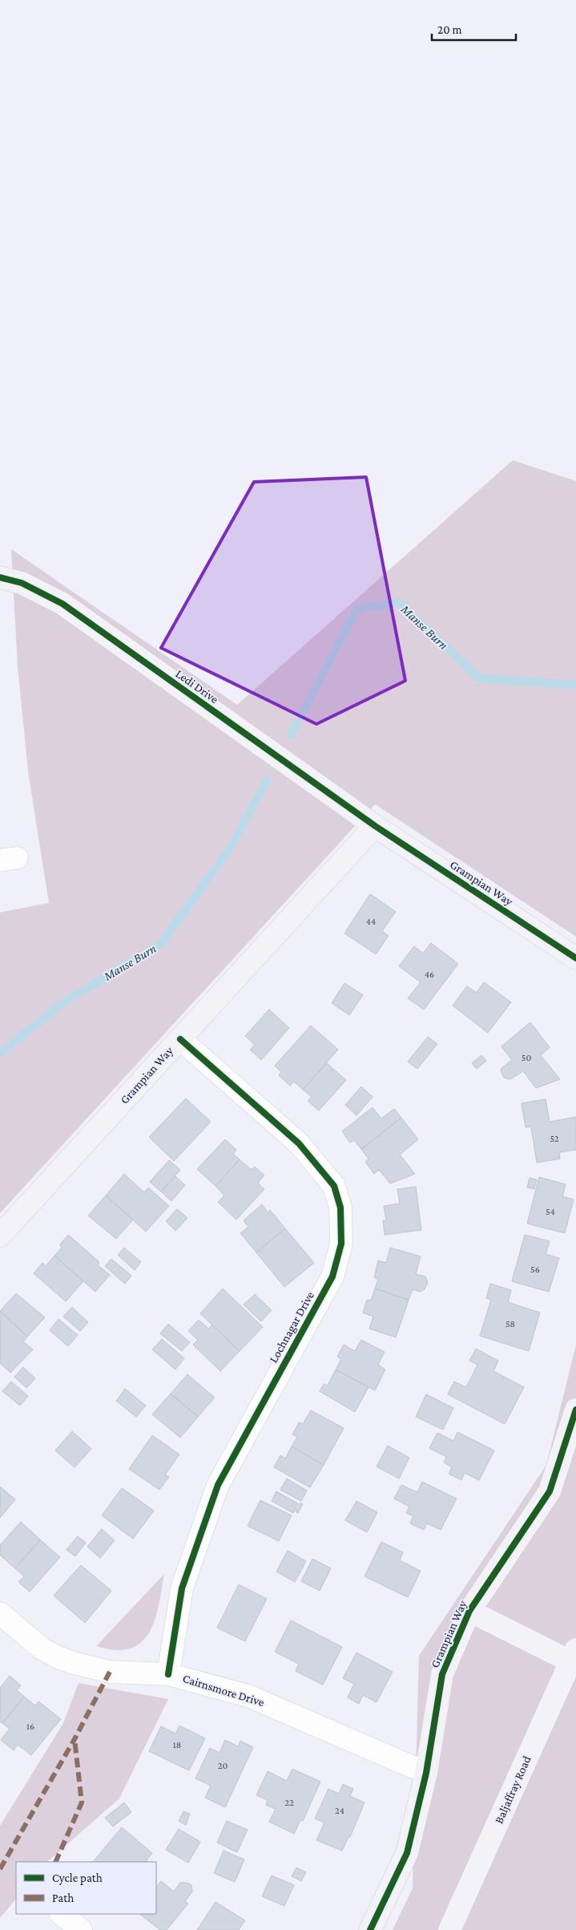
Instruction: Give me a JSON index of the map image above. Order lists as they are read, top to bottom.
{
  "streets": {
    "street": [
      "Ledi Drive",
      "Grampian Way",
      "Lochnagar Drive",
      "Cairnsmore Drive",
      "Baljaffray Road"
    ]
  },
  "crossings": [
    ["Ledi Drive", "Grampian Way"],
    ["Grampian Way", "Lochnagar Drive"],
    ["Grampian Way", "Cairnsmore Drive"],
    ["Grampian Way", "Baljaffray Road"],
    ["Lochnagar Drive", "Cairnsmore Drive"]
  ],
  "water": ["Manse Burn"],
  "house_numbers": [
    "44",
    "46",
    "50",
    "52",
    "54",
    "56",
    "58",
    "16",
    "18",
    "20",
    "22",
    "24"
  ],
  "legend": ["Cycle path", "Path"],
  "scale_bar": "20 m"
}
